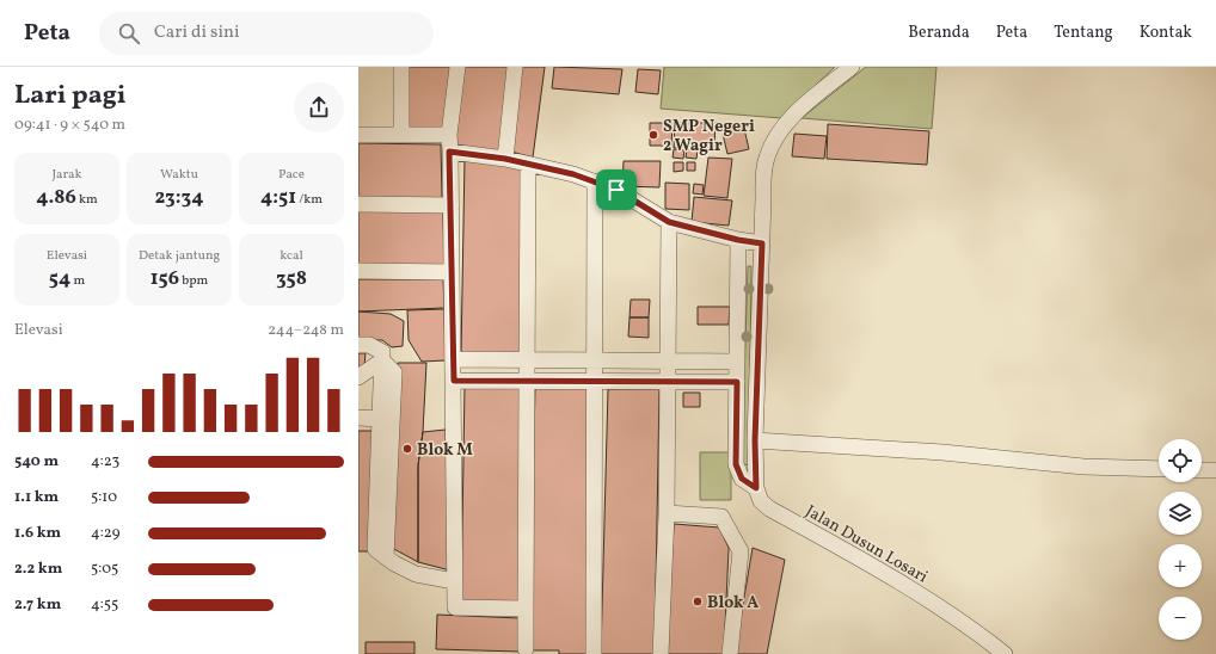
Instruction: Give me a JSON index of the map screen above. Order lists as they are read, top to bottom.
{
  "streets": {
    "street": ["Jalan Dusun Losari"]
  },
  "places": ["SMP Negeri 2 Wagir", "Blok M", "Blok A"],
  "page": {
    "header": "Peta",
    "search": "Cari di sini",
    "nav": [
      "Beranda",
      "Peta",
      "Tentang",
      "Kontak"
    ],
    "heading": ["Lari pagi", "09:41 · 9 × 540 m"],
    "stats": [
      ["Jarak", "4.86 km"],
      ["Waktu", "23:34"],
      ["Pace", "4:51 /km"],
      ["Elevasi", "54 m"],
      ["Detak jantung", "156 bpm"],
      ["kcal", "358"]
    ],
    "chart": ["Elevasi", "244–248 m"],
    "map_buttons": ["+", "−"],
    "list": [
      {
        "name": "540 m",
        "note": "4:23"
      },
      {
        "name": "1.1 km",
        "note": "5:10"
      },
      {
        "name": "1.6 km",
        "note": "4:29"
      },
      {
        "name": "2.2 km",
        "note": "5:05"
      },
      {
        "name": "2.7 km",
        "note": "4:55"
      }
    ]
  }
}
